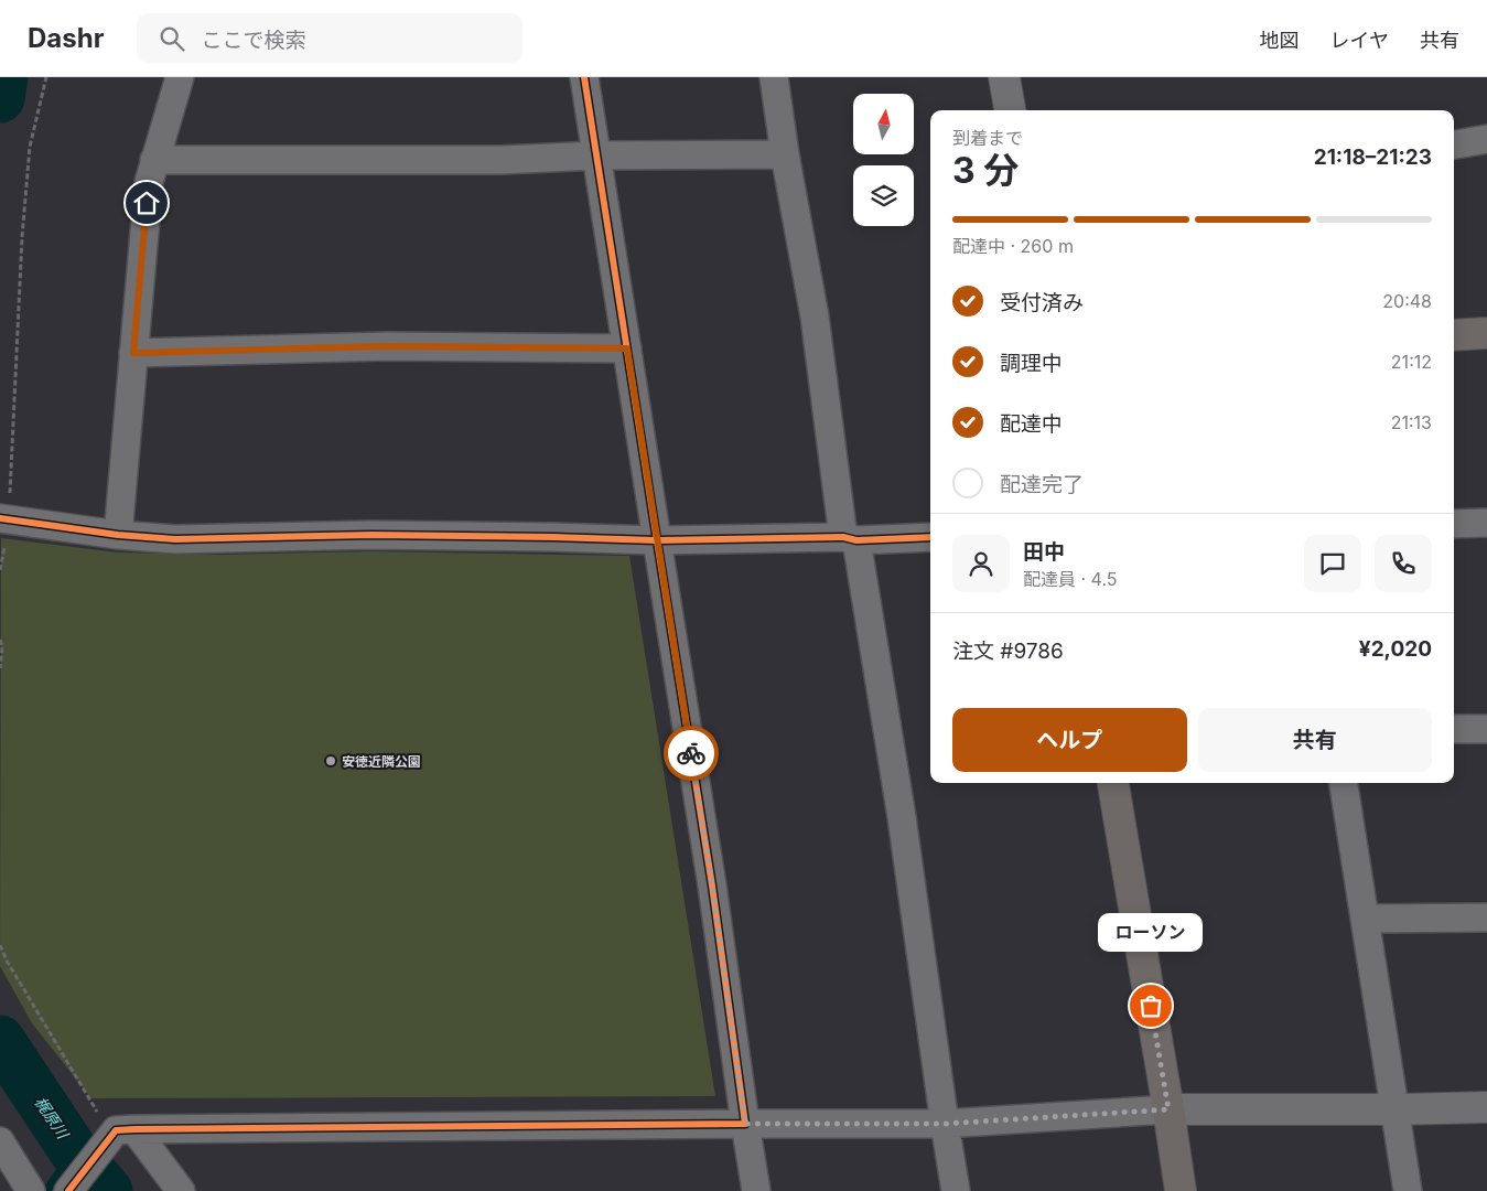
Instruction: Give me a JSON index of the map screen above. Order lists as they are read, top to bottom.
{
  "water": ["梶原川"],
  "places": ["安徳近隣公園", "ローソン"],
  "north": "top",
  "page": {
    "header": "Dashr",
    "search": "ここで検索",
    "nav": ["地図", "レイヤ", "共有"],
    "heading": ["3 分", "到着まで", "21:18–21:23"],
    "panel": [
      "田中",
      "配達員 · 4.5",
      "注文 #9786",
      "¥2,020"
    ],
    "bar": "配達中 · 260 m",
    "list": [
      ["受付済み", "20:48"],
      ["調理中", "21:12"],
      ["配達中", "21:13"],
      "配達完了"
    ],
    "buttons": ["ヘルプ", "共有"],
    "bubble": "ローソン"
  }
}
